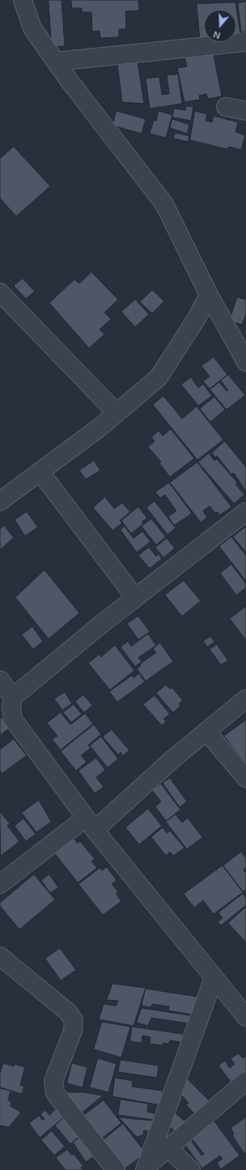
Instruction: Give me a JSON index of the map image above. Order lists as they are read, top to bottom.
{
  "north": "bottom"
}
